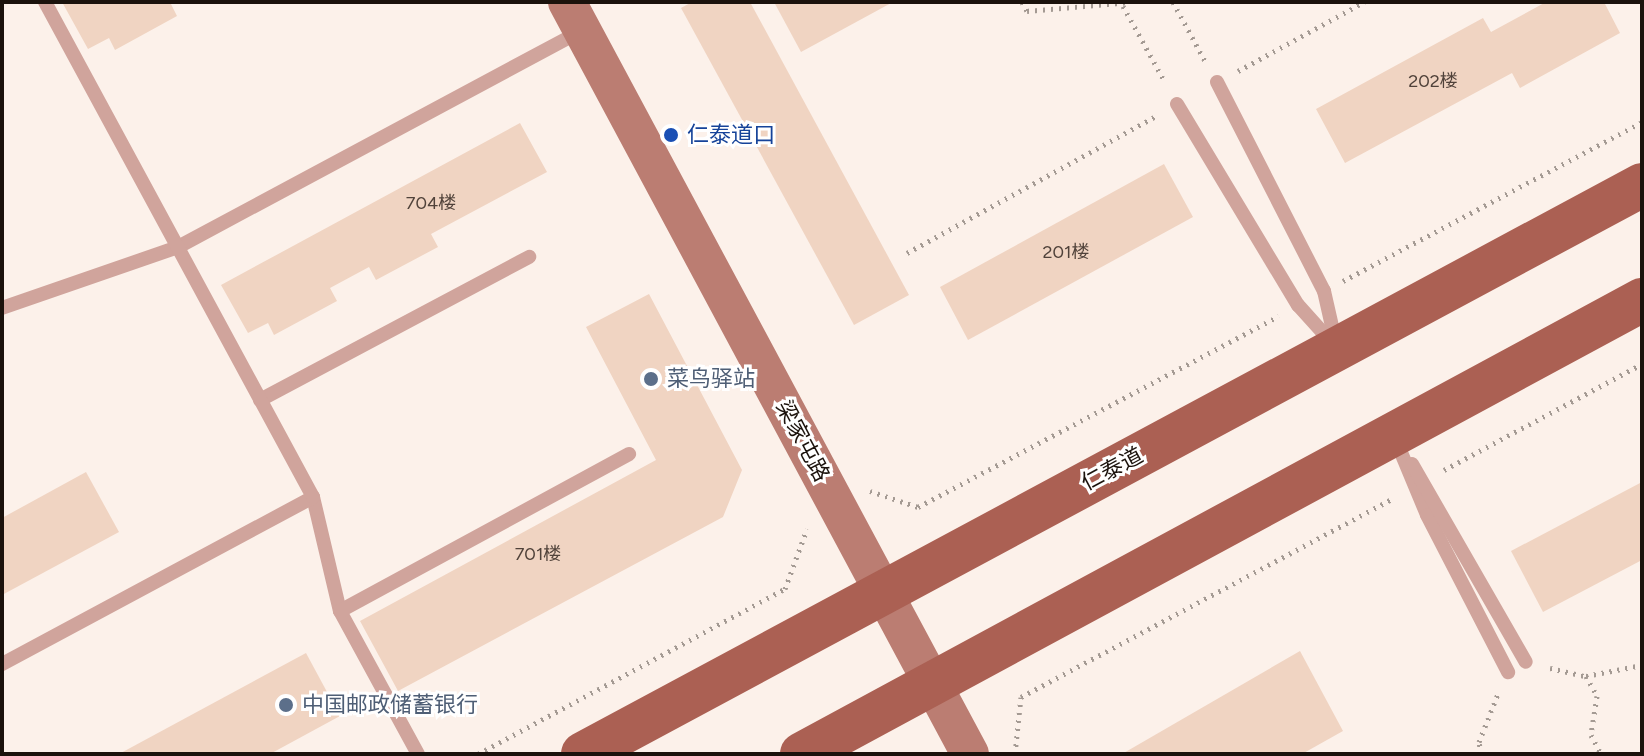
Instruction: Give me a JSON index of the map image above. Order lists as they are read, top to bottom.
{
  "streets": {
    "main road": ["仁泰道"],
    "street": ["梁家屯路"]
  },
  "crossings": [
    ["梁家屯路", "仁泰道"]
  ],
  "places": ["仁泰道口", "菜鸟驿站", "中国邮政储蓄银行"],
  "house_numbers": [
    "202楼",
    "704楼",
    "201楼",
    "701楼"
  ]
}
